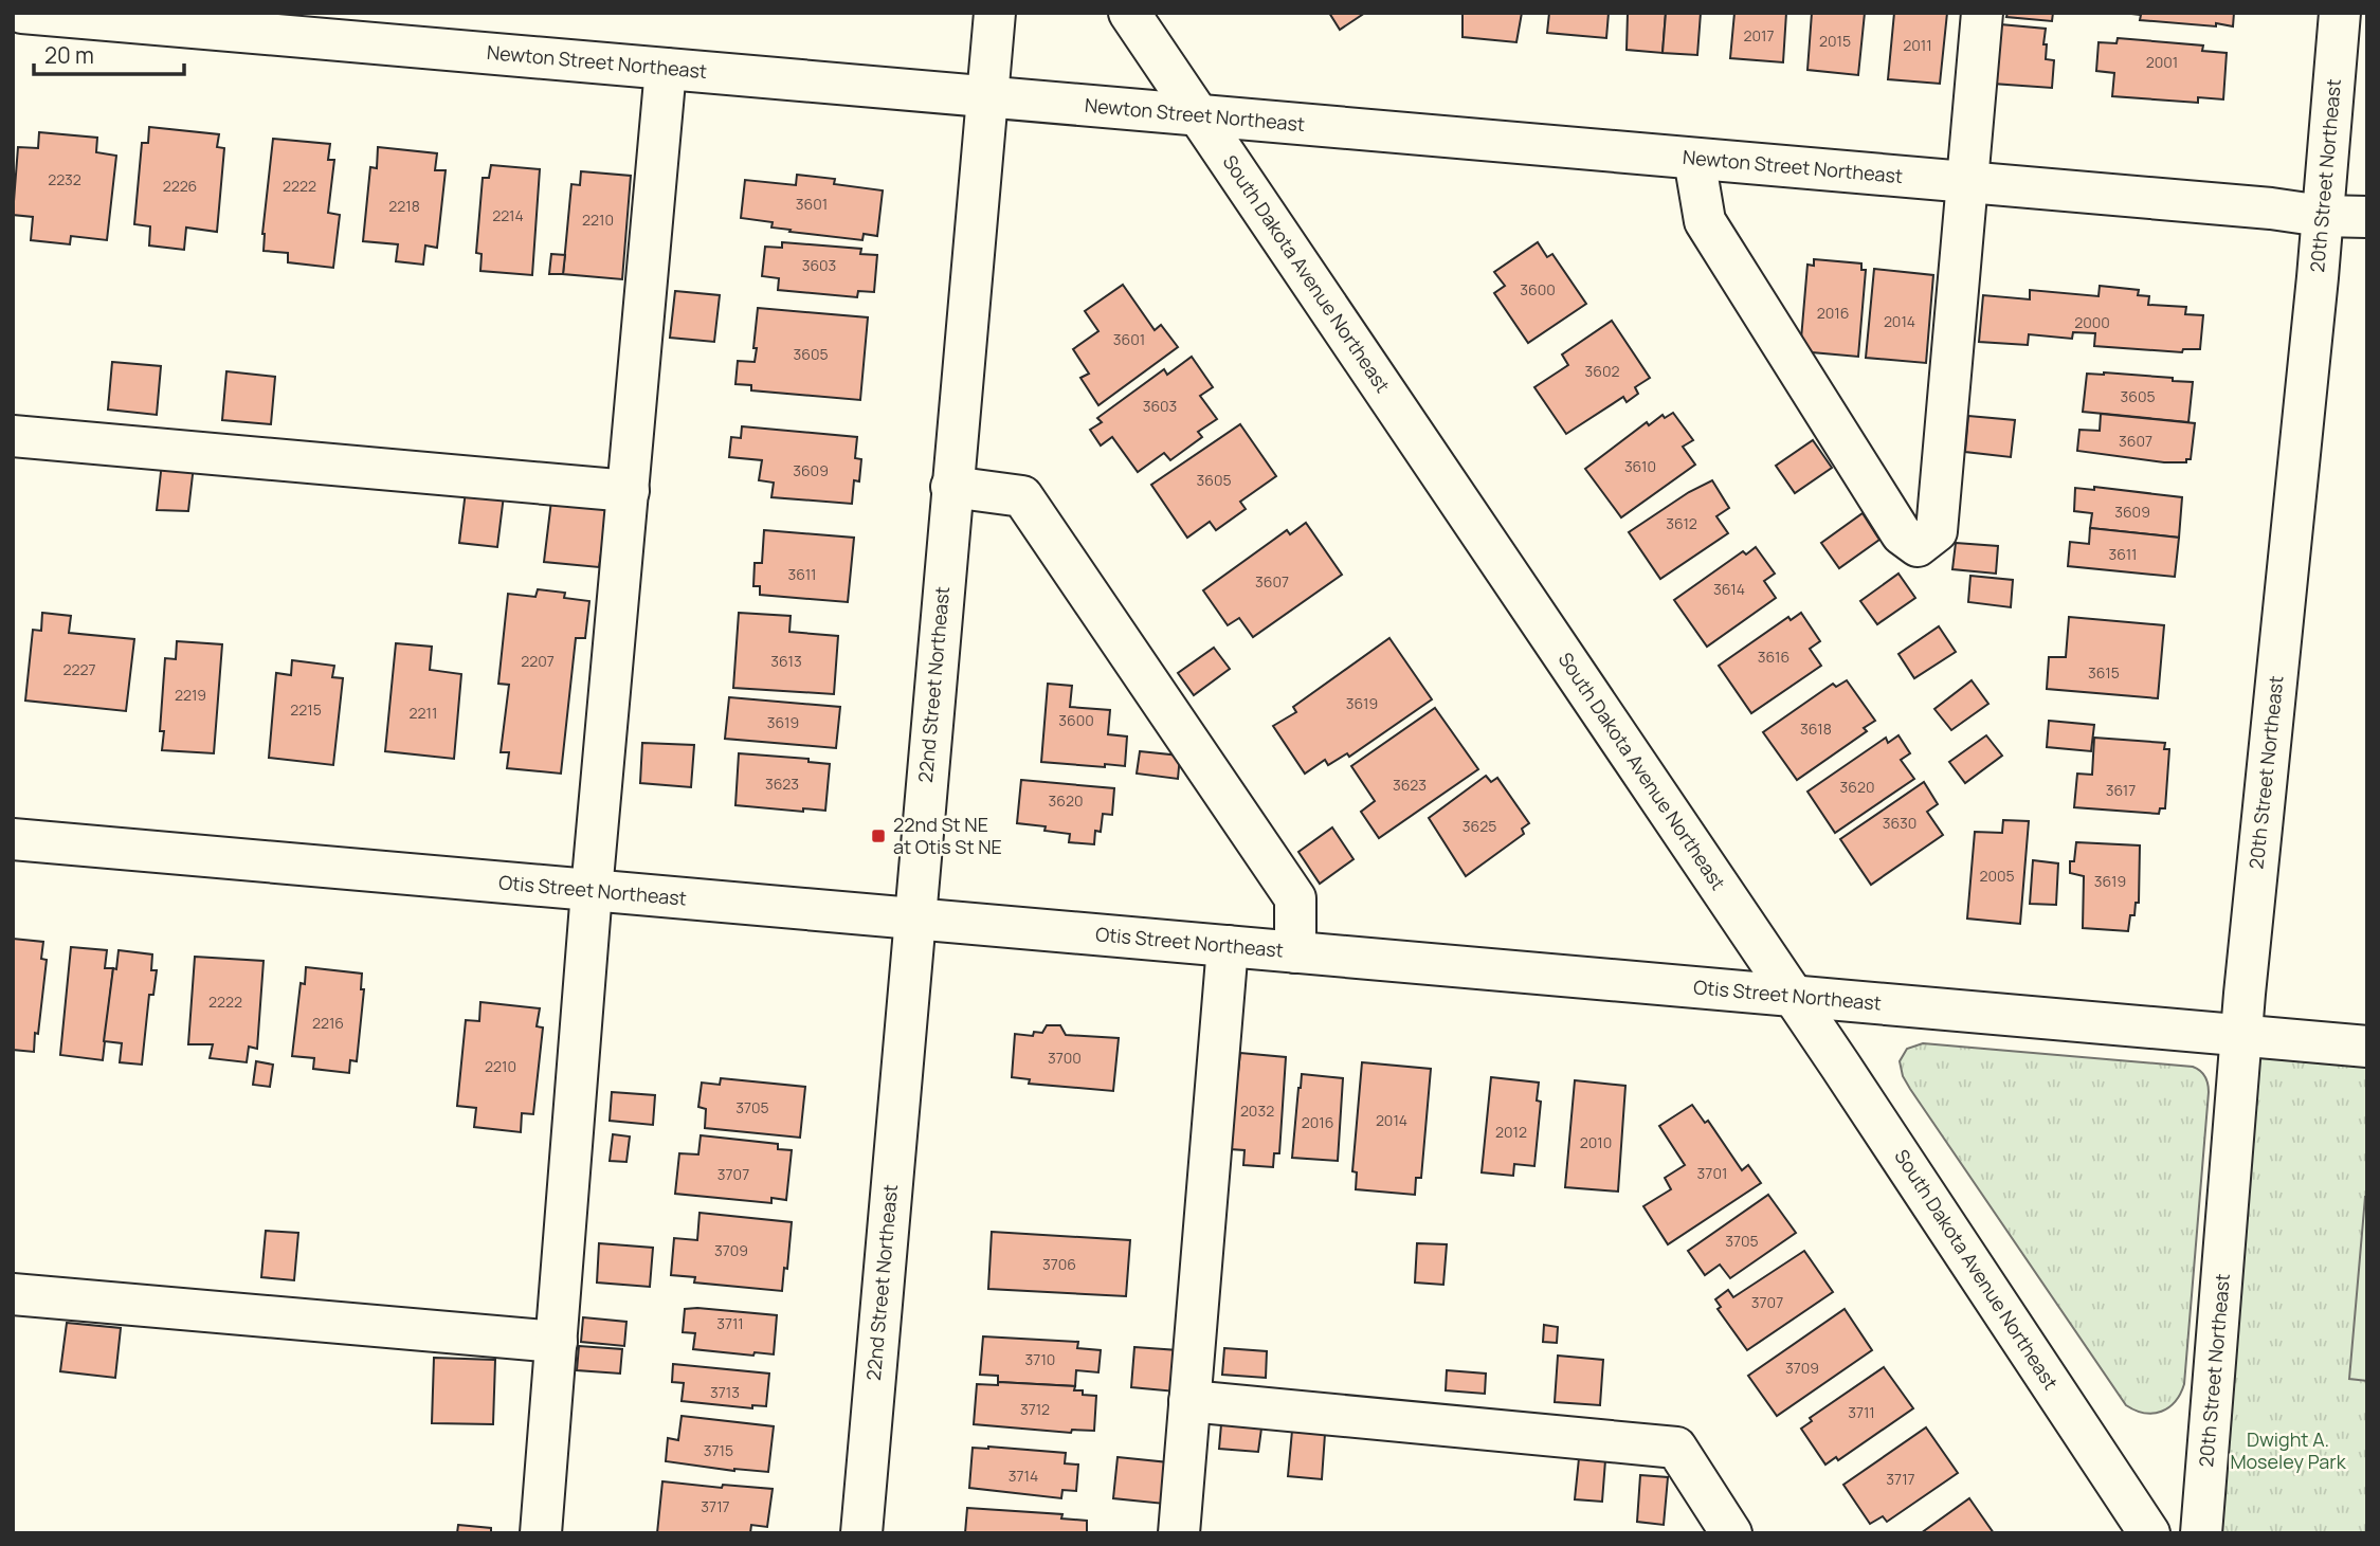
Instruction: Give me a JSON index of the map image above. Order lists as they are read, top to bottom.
{
  "streets": {
    "street": [
      "Newton Street Northeast",
      "20th Street Northeast",
      "South Dakota Avenue Northeast",
      "22nd Street Northeast",
      "Otis Street Northeast"
    ]
  },
  "crossings": [
    ["Newton Street Northeast", "20th Street Northeast"],
    ["Newton Street Northeast", "South Dakota Avenue Northeast"],
    ["Newton Street Northeast", "22nd Street Northeast"],
    ["20th Street Northeast", "Otis Street Northeast"],
    ["South Dakota Avenue Northeast", "Otis Street Northeast"],
    ["22nd Street Northeast", "Otis Street Northeast"]
  ],
  "parks": ["Dwight A. Moseley Park"],
  "places": {
    "transit": ["22nd St NE at Otis St NE"]
  },
  "house_numbers": [
    "2017",
    "2015",
    "2011",
    "2001",
    "2232",
    "2226",
    "2222",
    "3601",
    "2218",
    "2214",
    "2210",
    "3603",
    "3600",
    "2016",
    "2014",
    "2000",
    "3601",
    "3605",
    "3602",
    "3605",
    "3603",
    "3607",
    "3610",
    "3609",
    "3605",
    "3609",
    "3612",
    "3611",
    "3611",
    "3607",
    "3614",
    "3616",
    "2207",
    "3613",
    "2227",
    "3615",
    "2219",
    "3619",
    "2215",
    "2211",
    "3600",
    "3619",
    "3618",
    "3623",
    "3623",
    "3620",
    "3617",
    "3620",
    "3630",
    "3625",
    "2005",
    "3619",
    "2222",
    "2216",
    "3700",
    "2210",
    "3705",
    "2032",
    "2014",
    "2016",
    "2012",
    "2010",
    "3701",
    "3707",
    "3705",
    "3709",
    "3706",
    "3707",
    "3711",
    "3710",
    "3709",
    "3713",
    "3712",
    "3711",
    "3715",
    "3714",
    "3717",
    "3717"
  ],
  "scale_bar": "20 m"
}
